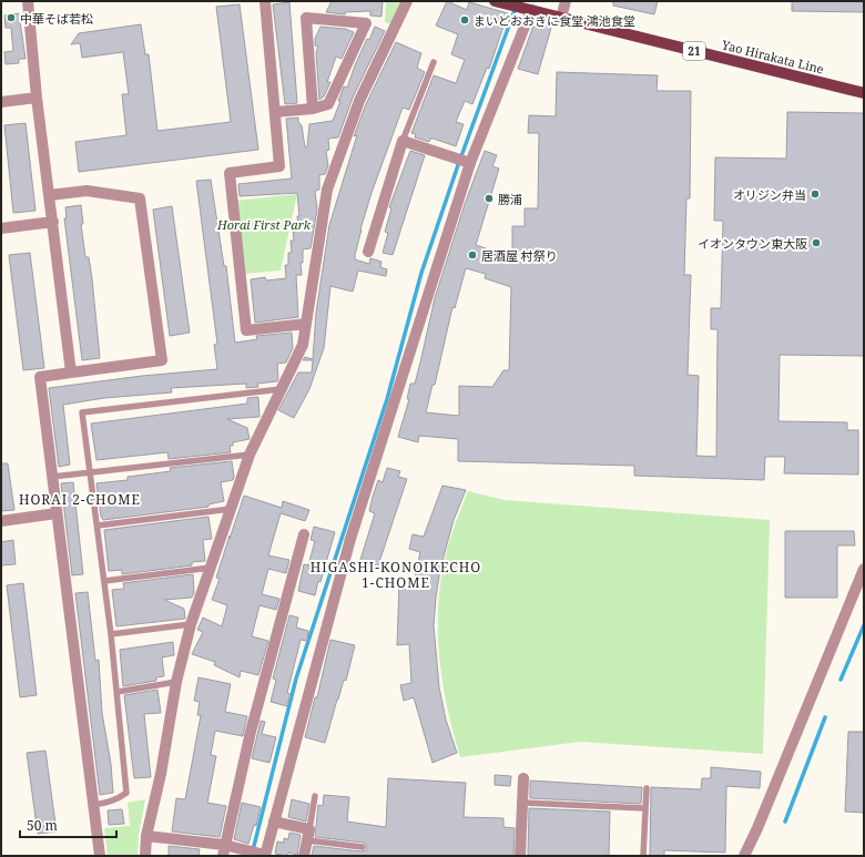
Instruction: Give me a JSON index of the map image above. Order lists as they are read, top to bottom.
{
  "streets": {
    "main road": ["21", "Yao Hirakata Line"]
  },
  "districts": ["HORAI 2-CHOME", "HIGASHI-KONOIKECHO 1-CHOME"],
  "parks": ["Horai First Park"],
  "places": [
    "中華そば若松",
    "まいどおおきに食堂 鴻池食堂",
    "オリジン弁当",
    "勝浦",
    "イオンタウン東大阪",
    "居酒屋 村祭り"
  ],
  "scale_bar": "50 m"
}
